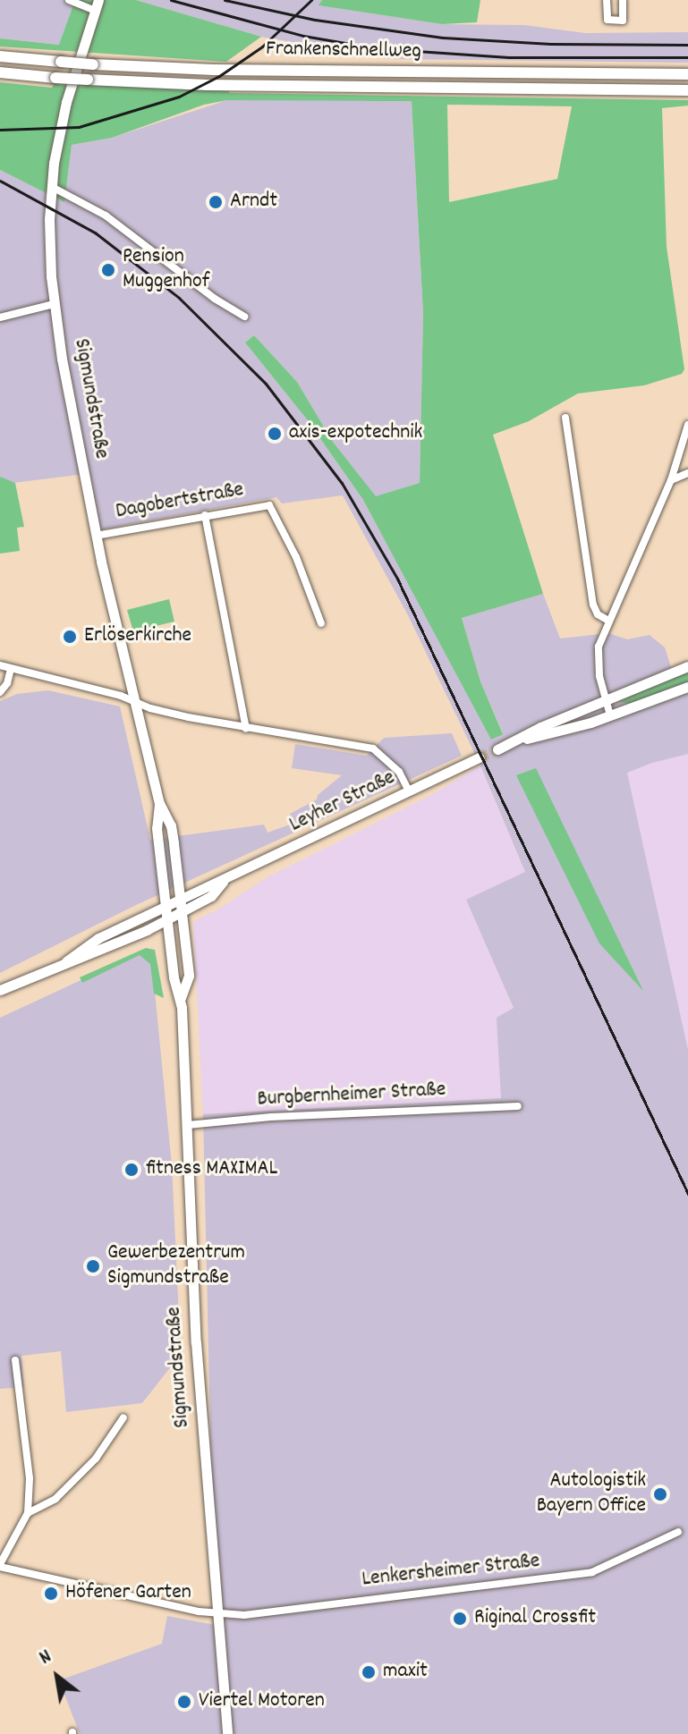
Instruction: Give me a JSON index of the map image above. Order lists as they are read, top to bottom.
{
  "streets": {
    "highway": ["Frankenschnellweg"],
    "main road": ["Sigmundstraße", "Leyher Straße"],
    "street": ["Dagobertstraße", "Burgbernheimer Straße", "Lenkersheimer Straße"]
  },
  "crossings": [
    ["Sigmundstraße", "Dagobertstraße"],
    ["Sigmundstraße", "Leyher Straße"],
    ["Sigmundstraße", "Burgbernheimer Straße"],
    ["Sigmundstraße", "Lenkersheimer Straße"]
  ],
  "places": [
    "Arndt",
    "Pension Muggenhof",
    "axis-expotechnik",
    "Erlöserkirche",
    "fitness MAXIMAL",
    "Gewerbezentrum Sigmundstraße",
    "Autologistik Bayern Office",
    "Höfener Garten",
    "Riginal Crossfit",
    "maxit",
    "Viertel Motoren"
  ],
  "north": "top left"
}
